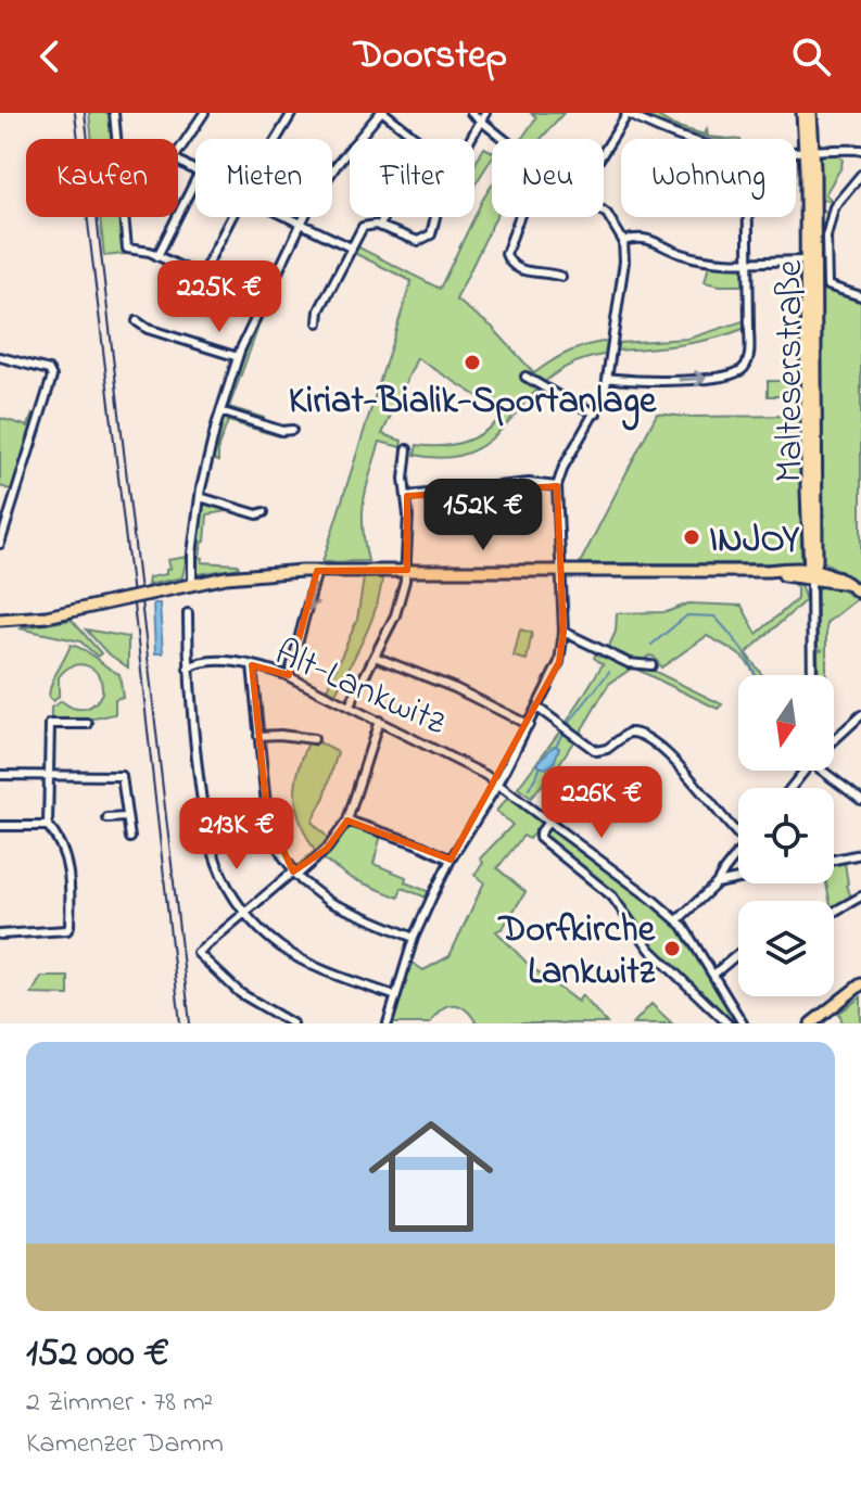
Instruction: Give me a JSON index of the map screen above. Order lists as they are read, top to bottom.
{
  "streets": {
    "main road": ["Malteserstraße"],
    "street": ["Alt-Lankwitz"]
  },
  "places": ["Kiriat-Bialik-Sportanlage", "INJOY", "Dorfkirche Lankwitz"],
  "north": "bottom",
  "page": {
    "header": "Doorstep",
    "chip": [
      "Kaufen",
      "Mieten",
      "Filter",
      "Neu",
      "Wohnung"
    ],
    "price": [
      "225K €",
      "152K €",
      "226K €",
      "213K €"
    ],
    "list": [
      {
        "name": "152 000 €",
        "note": "2 Zimmer · 78 m² · Kamenzer Damm"
      }
    ]
  }
}
